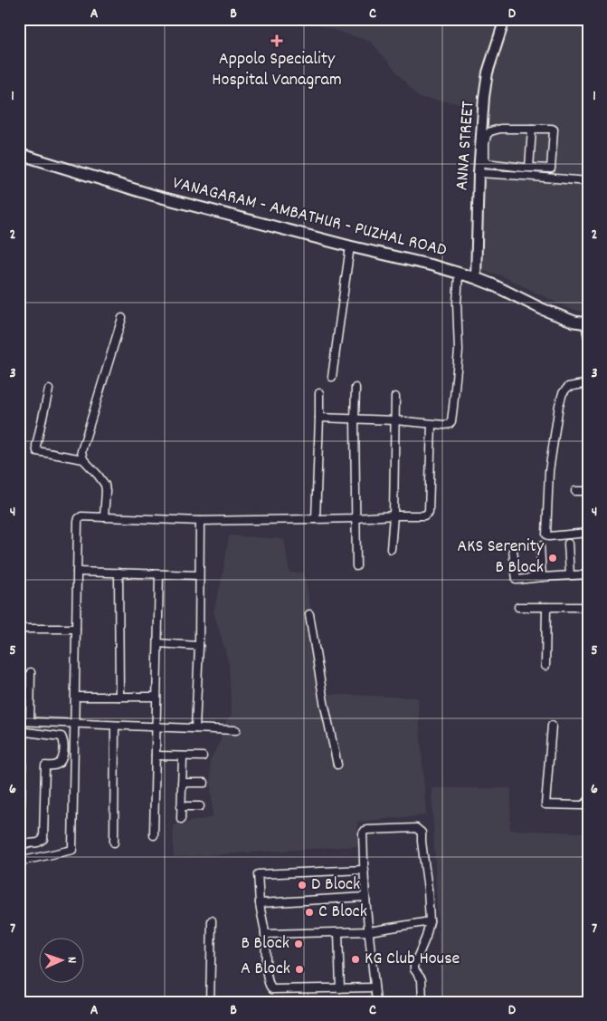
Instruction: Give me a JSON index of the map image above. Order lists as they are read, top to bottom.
{
  "streets": {
    "main road": ["VANAGARAM - AMBATHUR - PUZHAL ROAD"],
    "street": ["ANNA STREET"]
  },
  "crossings": [
    ["ANNA STREET", "VANAGARAM - AMBATHUR - PUZHAL ROAD"]
  ],
  "places": {
    "health": ["Appolo Speciality Hospital Vanagram"],
    "other": [
      "AKS Serenity B Block",
      "D Block",
      "C Block",
      "B Block",
      "KG Club House",
      "A Block"
    ]
  },
  "north": "right",
  "grid": {
    "columns": [
      "A",
      "B",
      "C",
      "D"
    ],
    "rows": [
      "1",
      "2",
      "3",
      "4",
      "5",
      "6",
      "7"
    ]
  }
}
